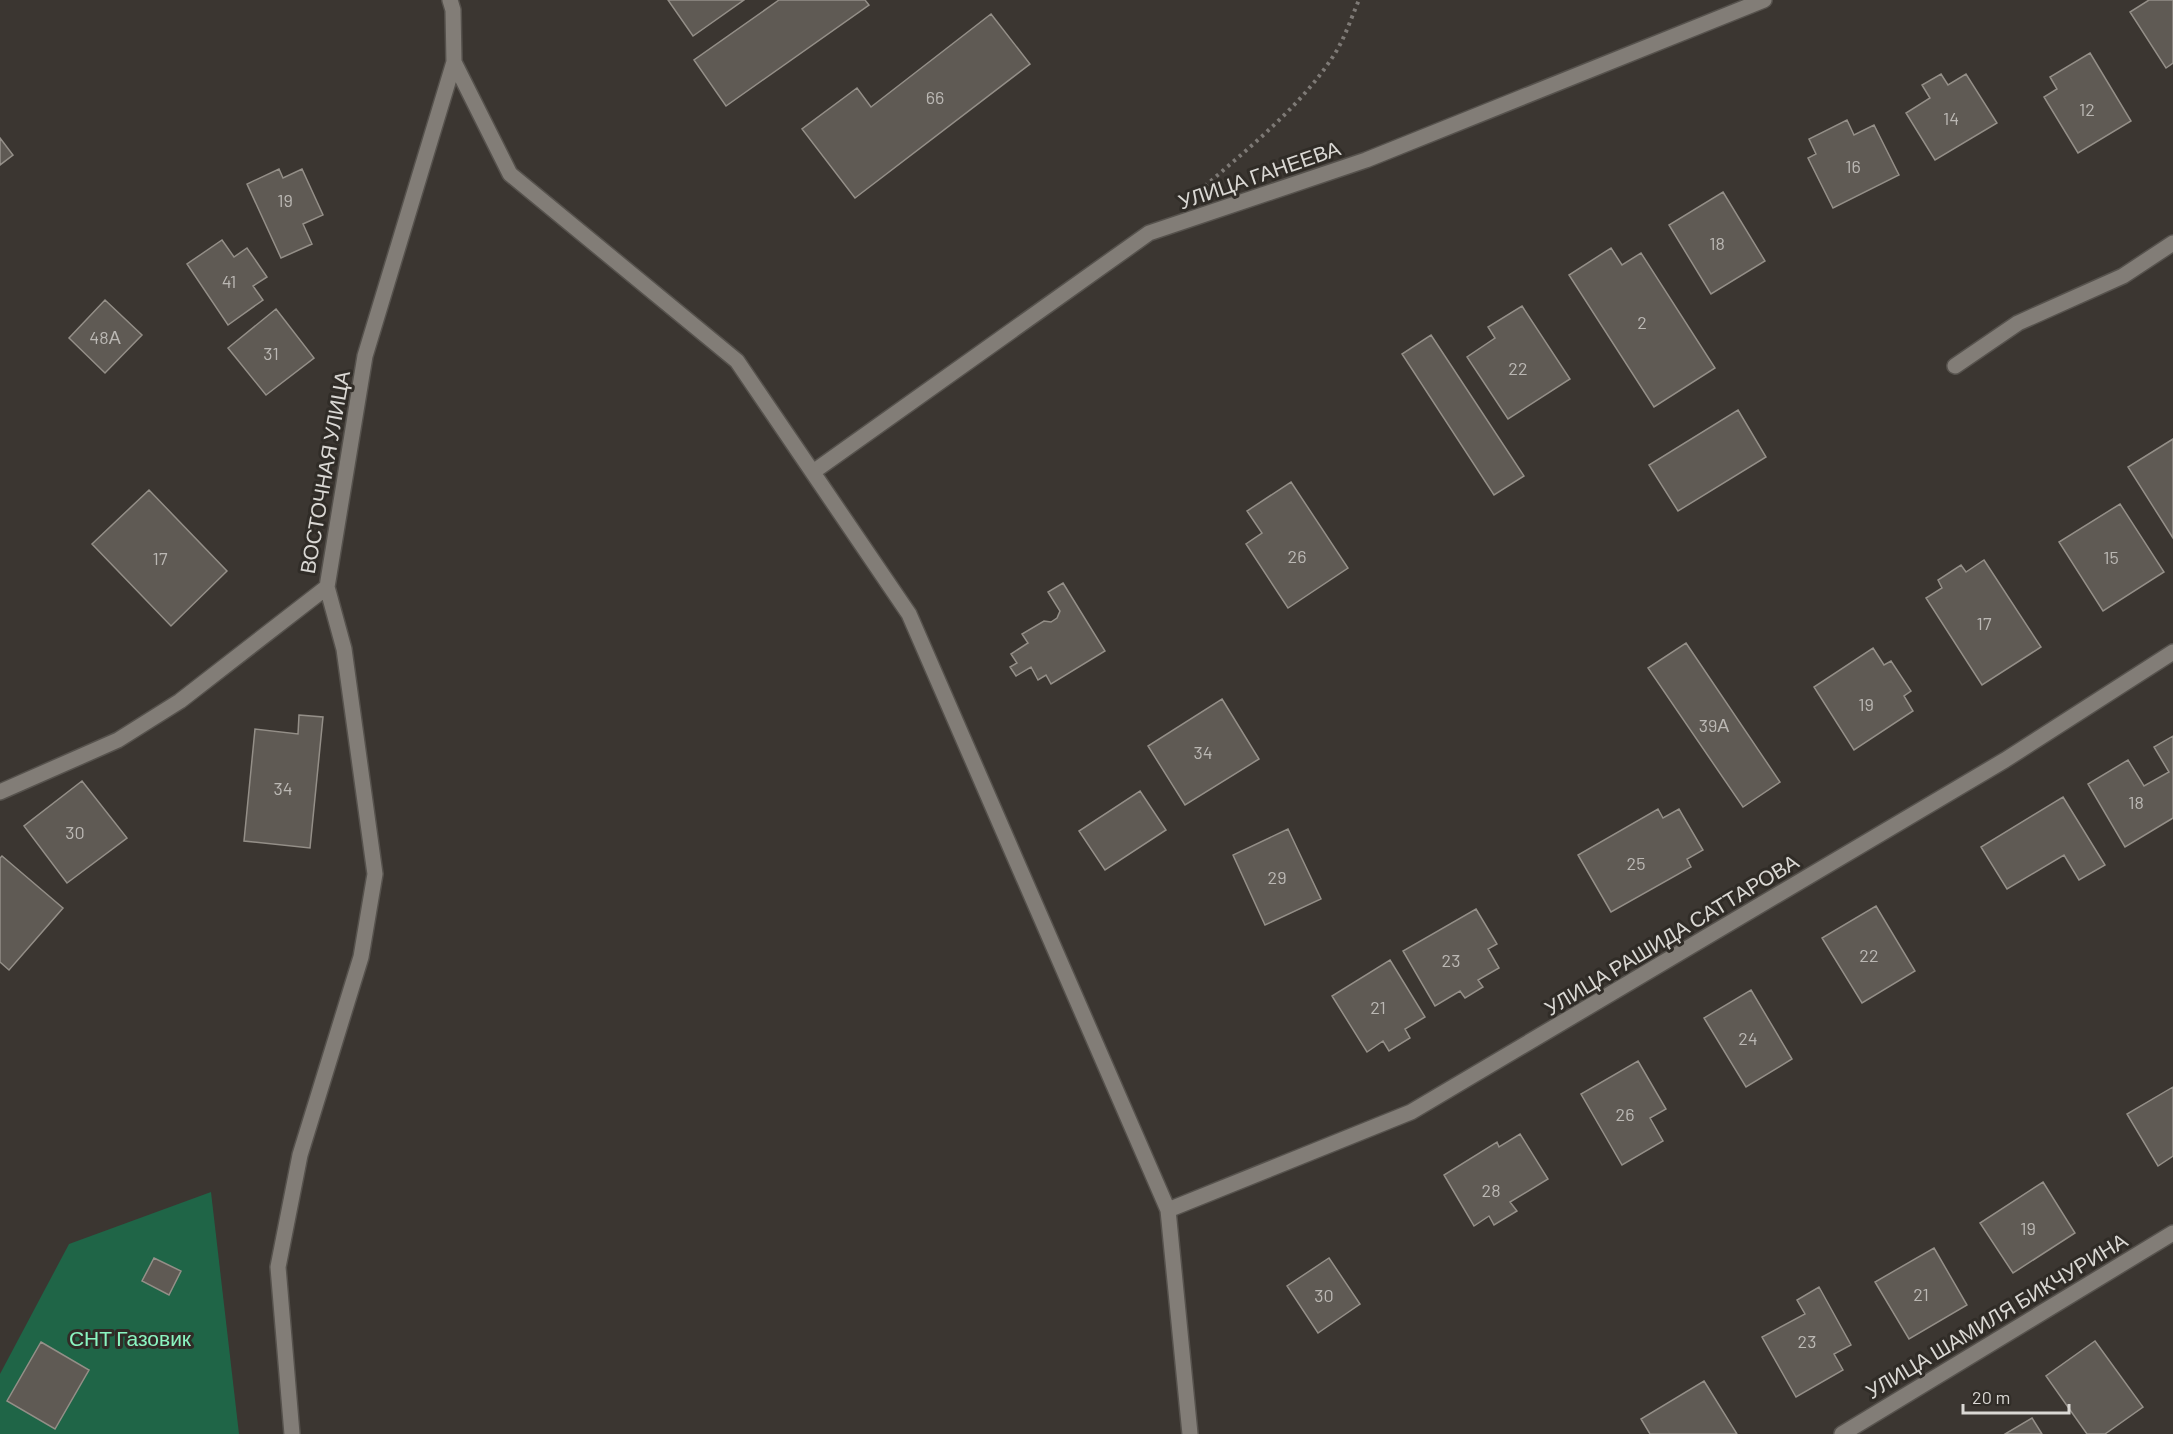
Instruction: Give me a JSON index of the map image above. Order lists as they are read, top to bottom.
{
  "streets": {
    "street": [
      "УЛИЦА ГАНЕЕВА",
      "ВОСТОЧНАЯ УЛИЦА",
      "УЛИЦА РАШИДА САТТАРОВА",
      "УЛИЦА ШАМИЛЯ БИКЧУРИНА"
    ]
  },
  "parks": ["СНТ Газовик"],
  "house_numbers": [
    "66",
    "12",
    "14",
    "16",
    "19",
    "18",
    "41",
    "2",
    "48А",
    "31",
    "22",
    "26",
    "15",
    "17",
    "17",
    "19",
    "39А",
    "34",
    "34",
    "18",
    "30",
    "25",
    "29",
    "22",
    "23",
    "21",
    "24",
    "26",
    "28",
    "19",
    "21",
    "30",
    "23"
  ],
  "scale_bar": "20 m"
}
